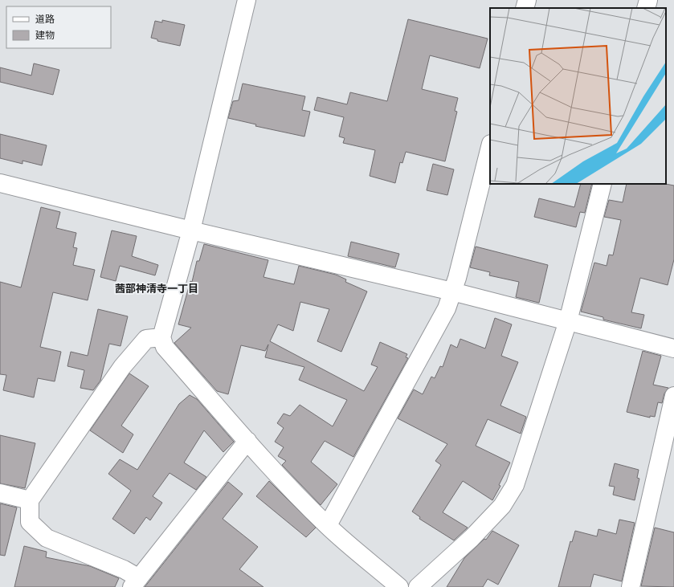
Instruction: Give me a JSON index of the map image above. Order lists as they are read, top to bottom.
{
  "districts": ["茜部神清寺一丁目"],
  "legend": ["道路", "建物"]
}
